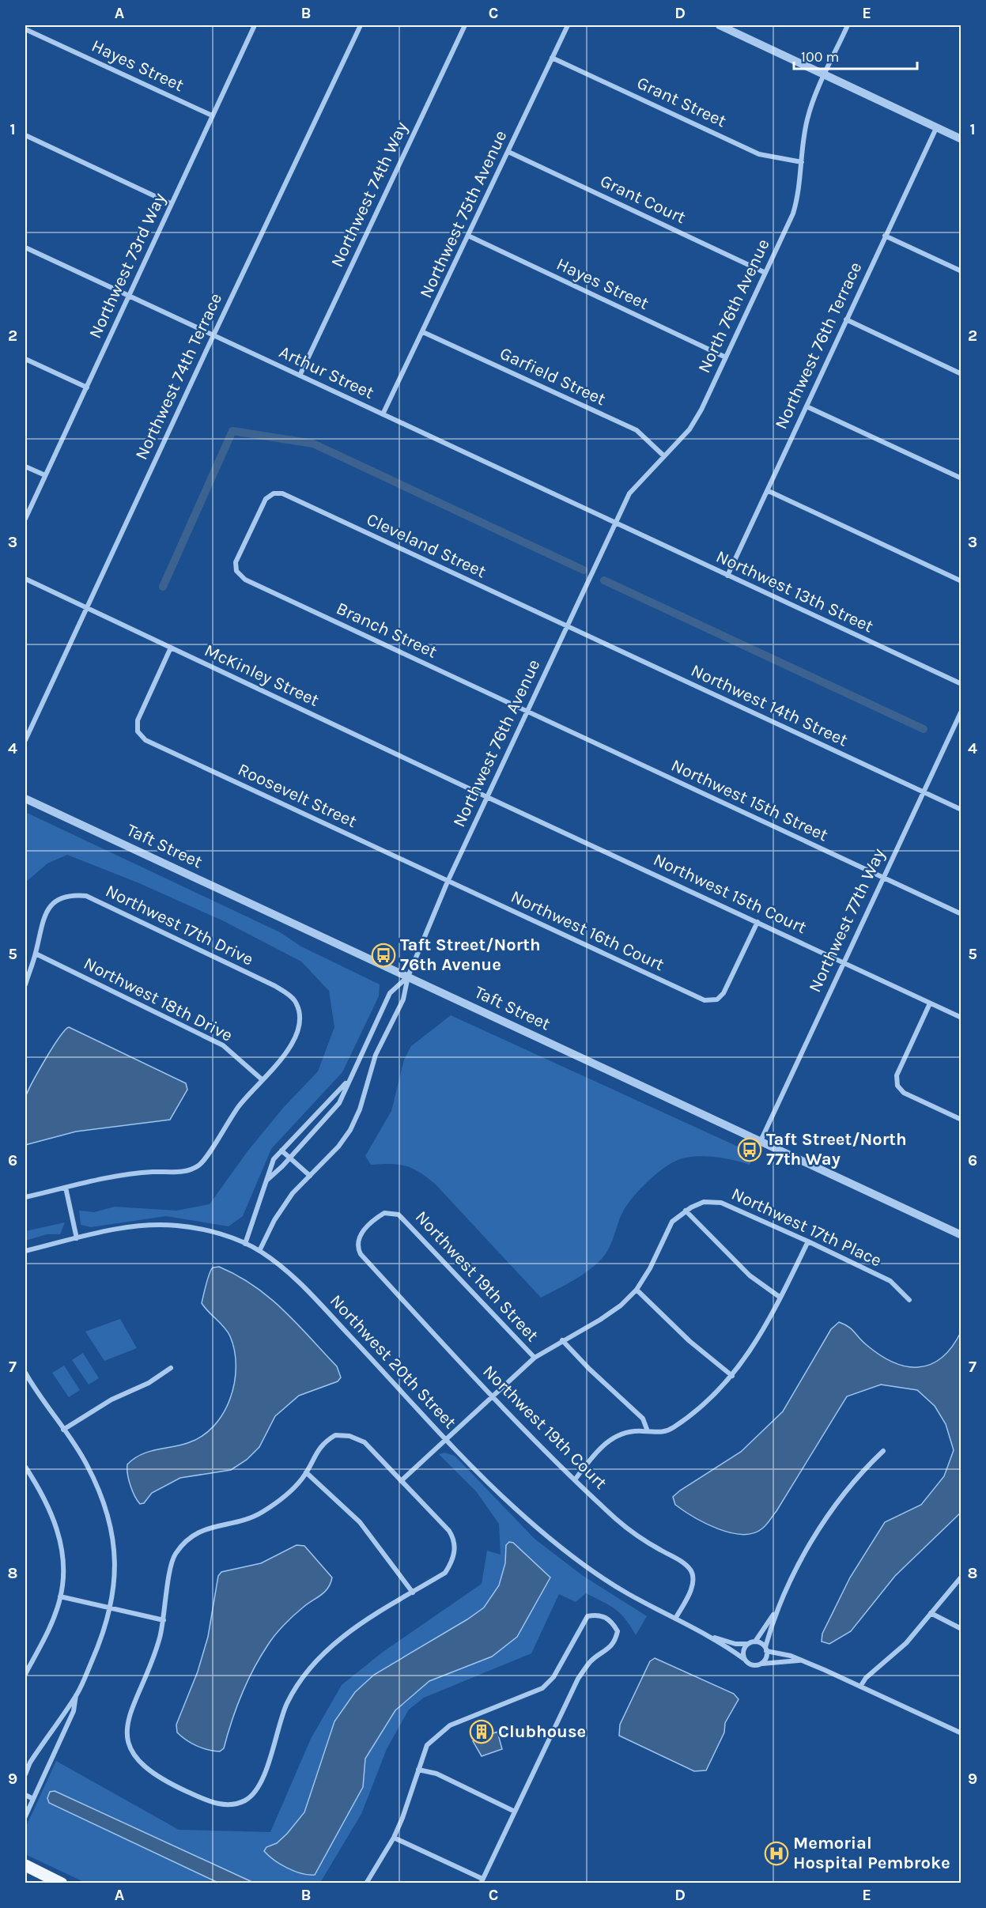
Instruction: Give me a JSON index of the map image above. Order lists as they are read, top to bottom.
{
  "streets": {
    "street": [
      "Hayes Street",
      "Grant Street",
      "Northwest 74th Way",
      "Grant Court",
      "Northwest 75th Avenue",
      "Northwest 73rd Way",
      "North 76th Avenue",
      "Northwest 76th Terrace",
      "Arthur Street",
      "Northwest 74th Terrace",
      "Garfield Street",
      "Cleveland Street",
      "Northwest 13th Street",
      "Branch Street",
      "McKinley Street",
      "Northwest 14th Street",
      "Northwest 76th Avenue",
      "Roosevelt Street",
      "Northwest 15th Street",
      "Taft Street",
      "Northwest 15th Court",
      "Northwest 77th Way",
      "Northwest 17th Drive",
      "Northwest 16th Court",
      "Northwest 18th Drive",
      "Northwest 17th Place",
      "Northwest 19th Street",
      "Northwest 20th Street",
      "Northwest 19th Court"
    ]
  },
  "crossings": [
    ["Hayes Street", "Northwest 75th Avenue"],
    ["Hayes Street", "Northwest 73rd Way"],
    ["Hayes Street", "North 76th Avenue"],
    ["Grant Street", "Northwest 75th Avenue"],
    ["Grant Street", "North 76th Avenue"],
    ["Northwest 74th Way", "Arthur Street"],
    ["Grant Court", "Northwest 75th Avenue"],
    ["Grant Court", "North 76th Avenue"],
    ["Northwest 75th Avenue", "Arthur Street"],
    ["Northwest 75th Avenue", "Garfield Street"],
    ["Northwest 73rd Way", "Arthur Street"],
    ["North 76th Avenue", "Arthur Street"],
    ["North 76th Avenue", "Garfield Street"],
    ["North 76th Avenue", "Northwest 13th Street"],
    ["North 76th Avenue", "Northwest 76th Avenue"],
    ["Northwest 76th Terrace", "Northwest 13th Street"],
    ["Arthur Street", "Northwest 74th Terrace"],
    ["Arthur Street", "Northwest 13th Street"],
    ["Arthur Street", "Northwest 76th Avenue"],
    ["Northwest 74th Terrace", "McKinley Street"],
    ["Cleveland Street", "Branch Street"],
    ["Cleveland Street", "Northwest 14th Street"],
    ["Cleveland Street", "Northwest 76th Avenue"],
    ["Northwest 13th Street", "Northwest 76th Avenue"],
    ["Branch Street", "Northwest 76th Avenue"],
    ["Branch Street", "Northwest 15th Street"],
    ["McKinley Street", "Northwest 76th Avenue"],
    ["McKinley Street", "Roosevelt Street"],
    ["McKinley Street", "Northwest 15th Court"],
    ["Northwest 14th Street", "Northwest 76th Avenue"],
    ["Northwest 14th Street", "Northwest 77th Way"],
    ["Northwest 76th Avenue", "Roosevelt Street"],
    ["Northwest 76th Avenue", "Northwest 15th Street"],
    ["Northwest 76th Avenue", "Taft Street"],
    ["Northwest 76th Avenue", "Northwest 15th Court"],
    ["Northwest 76th Avenue", "Northwest 16th Court"],
    ["Northwest 76th Avenue", "Northwest 20th Street"],
    ["Roosevelt Street", "Northwest 16th Court"],
    ["Northwest 15th Street", "Northwest 77th Way"],
    ["Taft Street", "Northwest 77th Way"],
    ["Northwest 15th Court", "Northwest 77th Way"],
    ["Northwest 15th Court", "Northwest 16th Court"],
    ["Northwest 17th Drive", "Northwest 18th Drive"],
    ["Northwest 19th Street", "Northwest 19th Court"],
    ["Northwest 20th Street", "Northwest 19th Court"]
  ],
  "places": {
    "bus stop": ["Taft Street/North 76th Avenue", "Taft Street/North 77th Way"],
    "building": ["Clubhouse"],
    "hospital": ["Memorial Hospital Pembroke"]
  },
  "scale_bar": "100 m",
  "grid": {
    "columns": [
      "A",
      "B",
      "C",
      "D",
      "E"
    ],
    "rows": [
      "1",
      "2",
      "3",
      "4",
      "5",
      "6",
      "7",
      "8",
      "9"
    ]
  }
}
